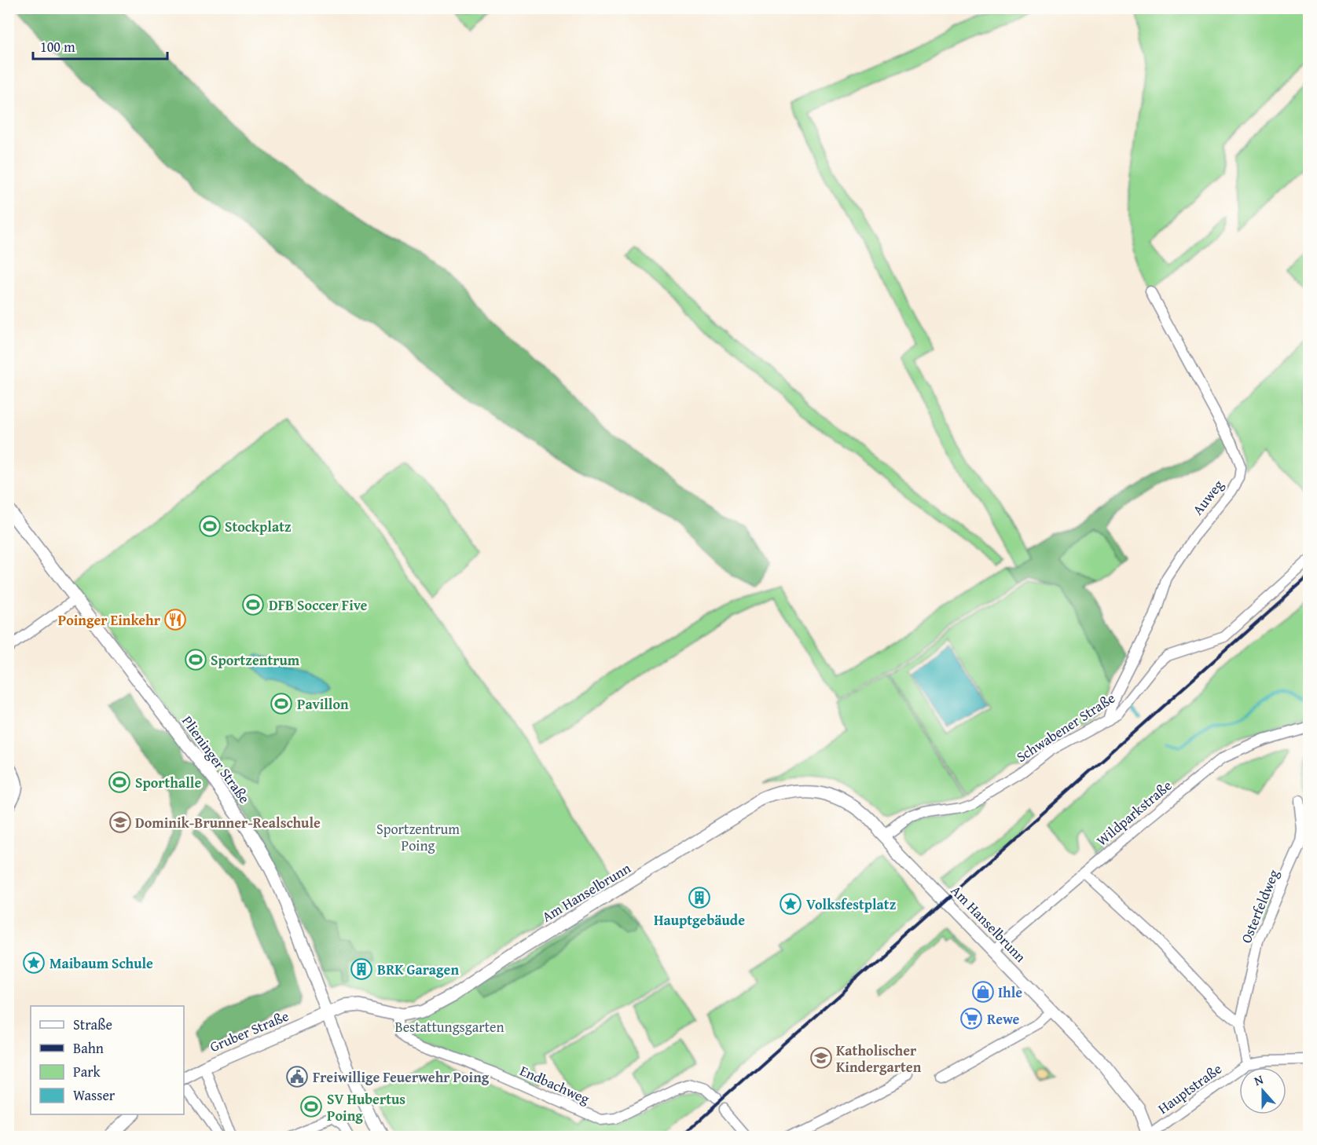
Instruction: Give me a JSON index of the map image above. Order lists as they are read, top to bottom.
{
  "streets": {
    "street": [
      "Auweg",
      "Schwabener Straße",
      "Plieninger Straße",
      "Wildparkstraße",
      "Am Hanselbrunn",
      "Osterfeldweg",
      "Gruber Straße",
      "Endbachweg",
      "Hauptstraße"
    ]
  },
  "crossings": [
    ["Auweg", "Schwabener Straße"],
    ["Schwabener Straße", "Am Hanselbrunn"],
    ["Plieninger Straße", "Am Hanselbrunn"],
    ["Plieninger Straße", "Gruber Straße"],
    ["Wildparkstraße", "Am Hanselbrunn"],
    ["Am Hanselbrunn", "Gruber Straße"],
    ["Am Hanselbrunn", "Endbachweg"],
    ["Am Hanselbrunn", "Hauptstraße"]
  ],
  "parks": ["Sportzentrum Poing", "Bestattungsgarten"],
  "places": {
    "sports": [
      "Stockplatz",
      "DFB Soccer Five",
      "Sportzentrum",
      "Pavillon",
      "Sporthalle",
      "SV Hubertus Poing"
    ],
    "restaurant": ["Poinger Einkehr"],
    "school or university": ["Dominik-Brunner-Realschule", "Katholischer Kindergarten"],
    "building": ["Hauptgebäude", "BRK Garagen"],
    "place": ["Volksfestplatz", "Maibaum Schule"],
    "shop": ["Ihle"],
    "supermarket": ["Rewe"],
    "public building": ["Freiwillige Feuerwehr Poing"]
  },
  "legend": [
    "Straße",
    "Bahn",
    "Park",
    "Wasser"
  ],
  "scale_bar": "100 m",
  "north": "top"
}
